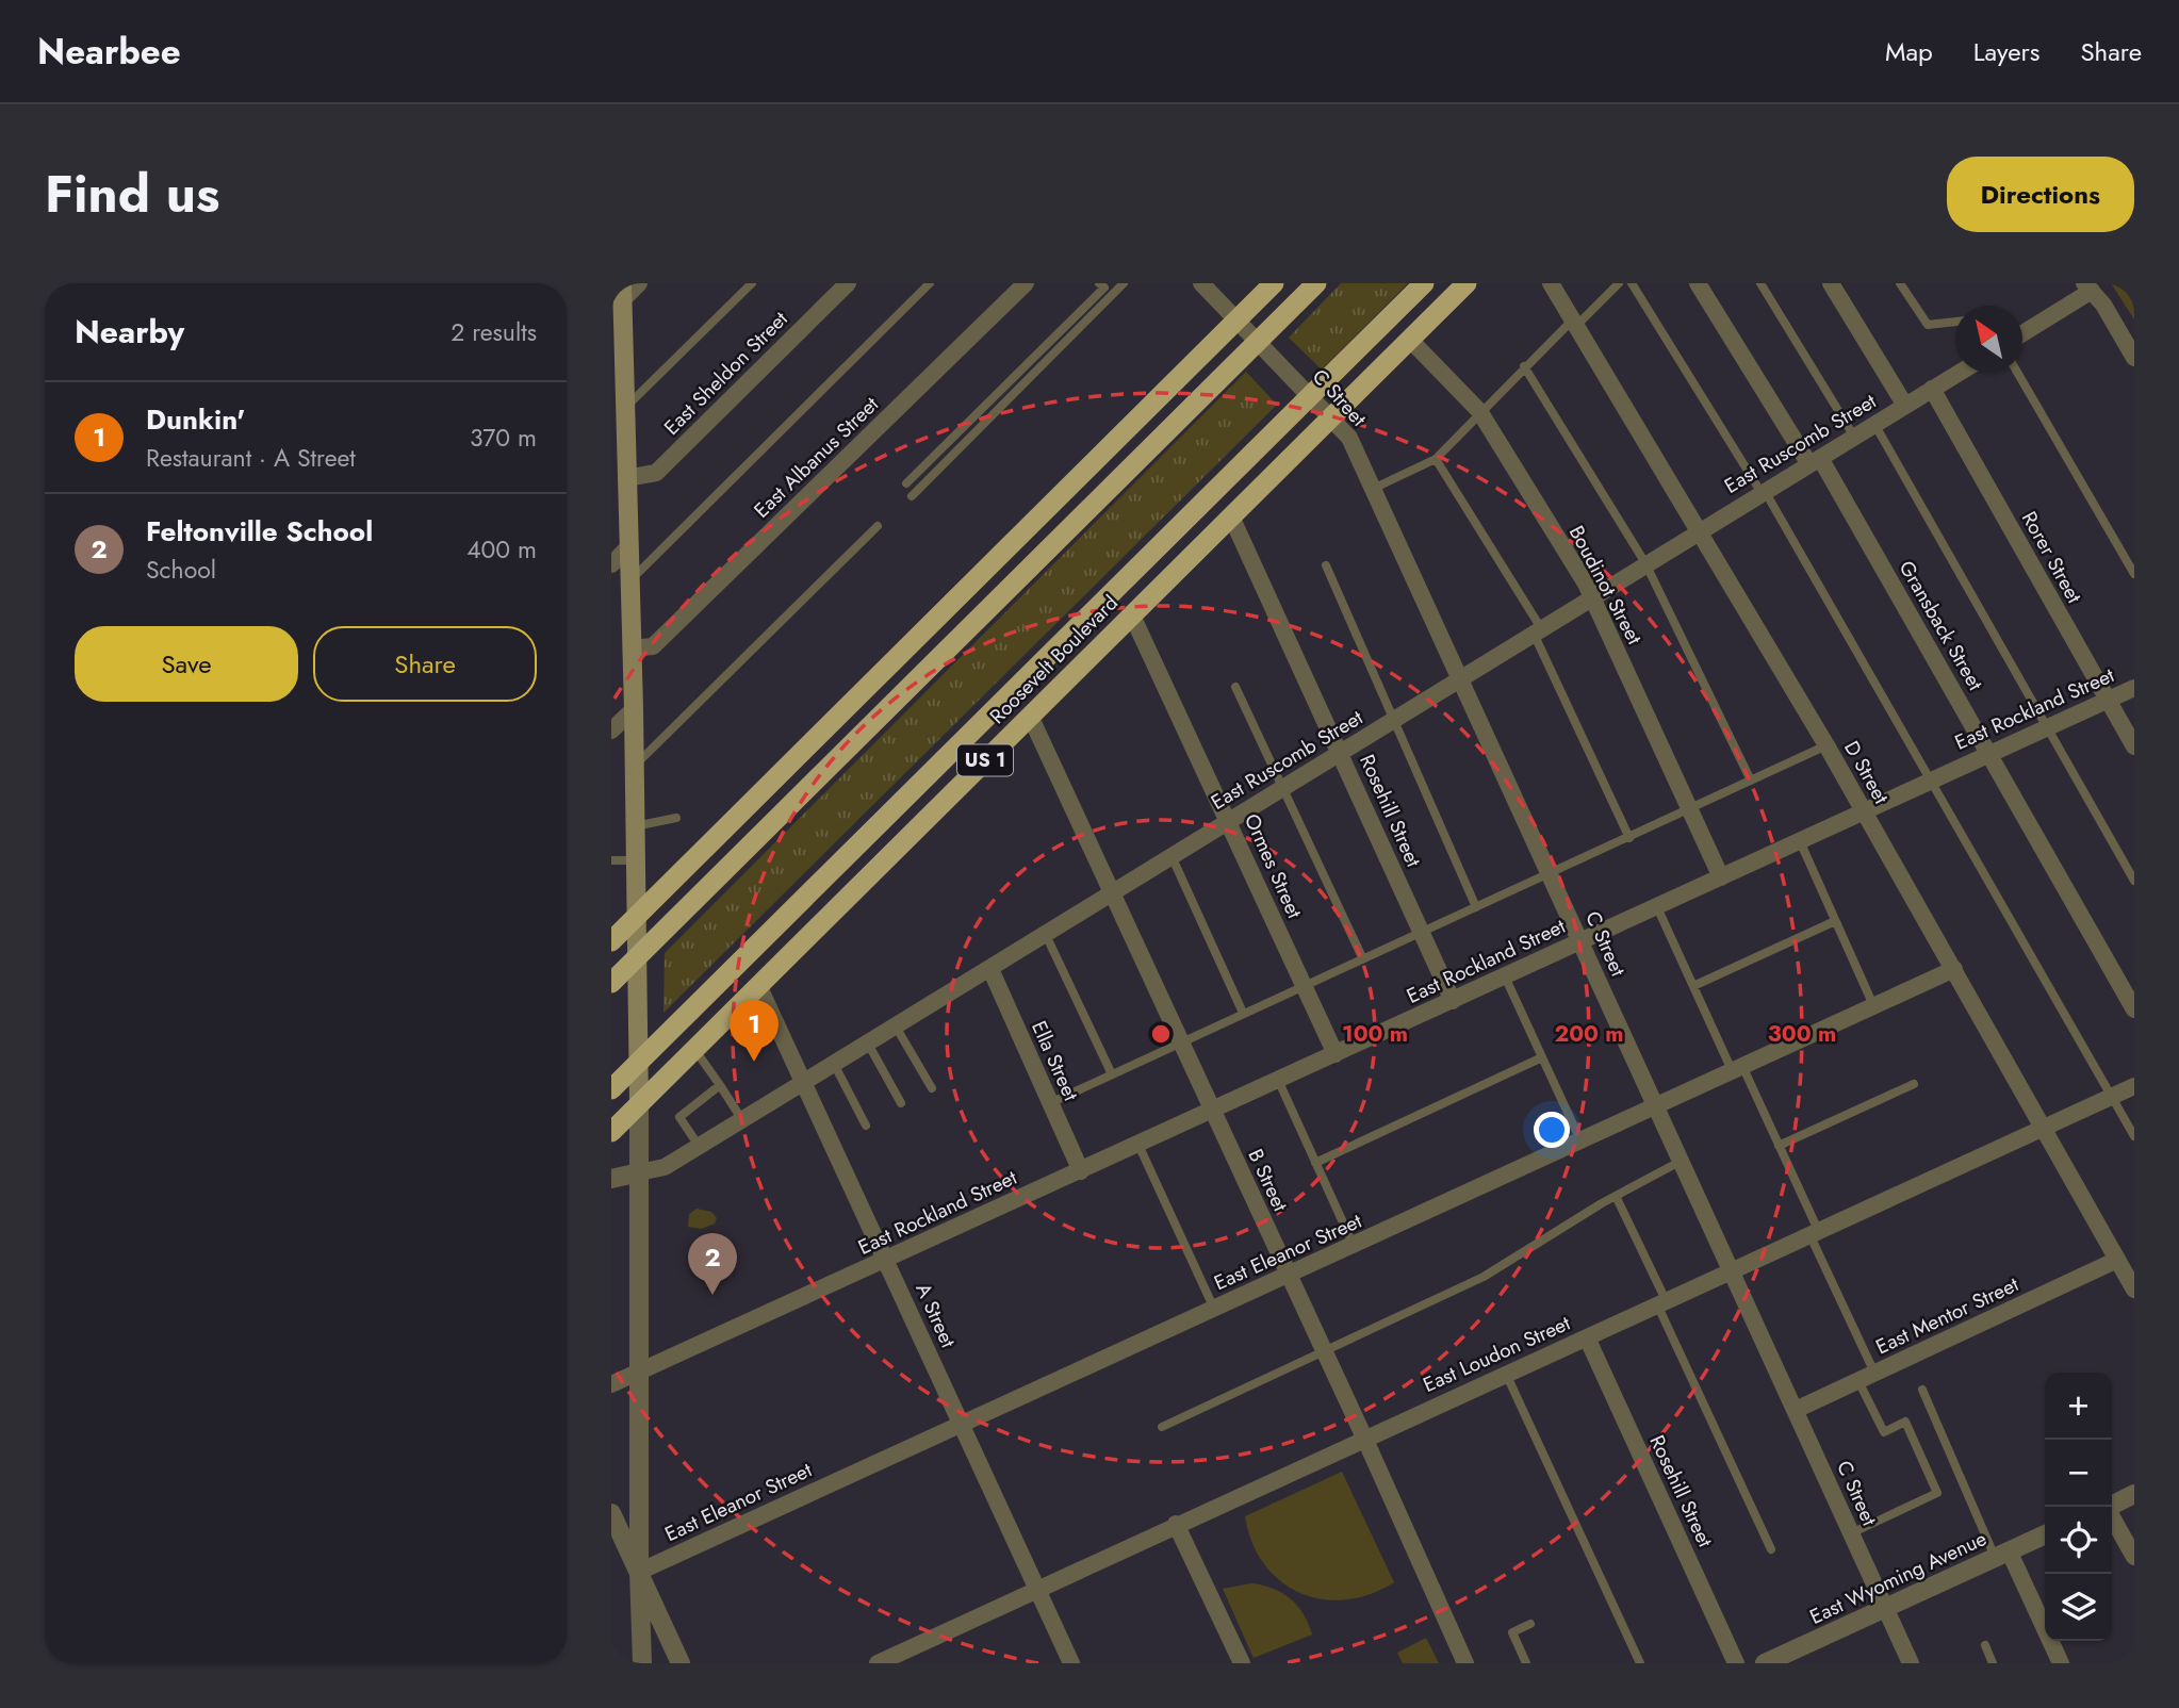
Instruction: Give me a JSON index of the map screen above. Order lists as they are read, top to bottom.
{
  "streets": {
    "highway": ["Roosevelt Boulevard", "US 1"],
    "street": [
      "East Sheldon Street",
      "C Street",
      "East Ruscomb Street",
      "East Albanus Street",
      "Rorer Street",
      "Boudinot Street",
      "Gransback Street",
      "East Rockland Street",
      "D Street",
      "Rosehill Street",
      "Ormes Street",
      "Ella Street",
      "B Street",
      "East Eleanor Street",
      "A Street",
      "East Mentor Street",
      "East Loudon Street",
      "East Wyoming Avenue"
    ]
  },
  "crossings": [
    ["C Street", "East Ruscomb Street"],
    ["C Street", "Roosevelt Boulevard"],
    ["C Street", "East Rockland Street"],
    ["C Street", "East Eleanor Street"],
    ["C Street", "East Mentor Street"],
    ["C Street", "East Loudon Street"],
    ["C Street", "East Wyoming Avenue"],
    ["East Ruscomb Street", "Rorer Street"],
    ["East Ruscomb Street", "Boudinot Street"],
    ["East Ruscomb Street", "Gransback Street"],
    ["East Ruscomb Street", "D Street"],
    ["East Ruscomb Street", "Rosehill Street"],
    ["East Ruscomb Street", "Ormes Street"],
    ["East Ruscomb Street", "Ella Street"],
    ["East Ruscomb Street", "B Street"],
    ["East Ruscomb Street", "A Street"],
    ["Rorer Street", "East Rockland Street"],
    ["Boudinot Street", "Roosevelt Boulevard"],
    ["Boudinot Street", "East Rockland Street"],
    ["Gransback Street", "East Rockland Street"],
    ["Roosevelt Boulevard", "Rosehill Street"],
    ["Roosevelt Boulevard", "Ormes Street"],
    ["Roosevelt Boulevard", "B Street"],
    ["Roosevelt Boulevard", "A Street"],
    ["East Rockland Street", "D Street"],
    ["East Rockland Street", "Rosehill Street"],
    ["East Rockland Street", "Ormes Street"],
    ["East Rockland Street", "Ella Street"],
    ["East Rockland Street", "B Street"],
    ["East Rockland Street", "A Street"],
    ["D Street", "East Eleanor Street"],
    ["D Street", "East Mentor Street"],
    ["D Street", "East Loudon Street"],
    ["Rosehill Street", "East Loudon Street"],
    ["B Street", "East Eleanor Street"],
    ["B Street", "East Loudon Street"],
    ["East Eleanor Street", "A Street"],
    ["A Street", "East Loudon Street"]
  ],
  "north": "top left",
  "page": {
    "header": "Nearbee",
    "nav": ["Map", "Layers", "Share"],
    "title": "Find us",
    "buttons": [
      "Directions",
      ["Save", "Share"]
    ],
    "heading": ["Nearby", "2 results"],
    "list": [
      {
        "mark": "1",
        "name": "Dunkin'",
        "note": "Restaurant · A Street",
        "value": "370 m"
      },
      {
        "mark": "2",
        "name": "Feltonville School",
        "note": "School",
        "value": "400 m"
      }
    ],
    "pins": ["1", "2"],
    "map_buttons": ["+", "−"]
  },
  "rings": ["100 m", "200 m", "300 m"]
}
